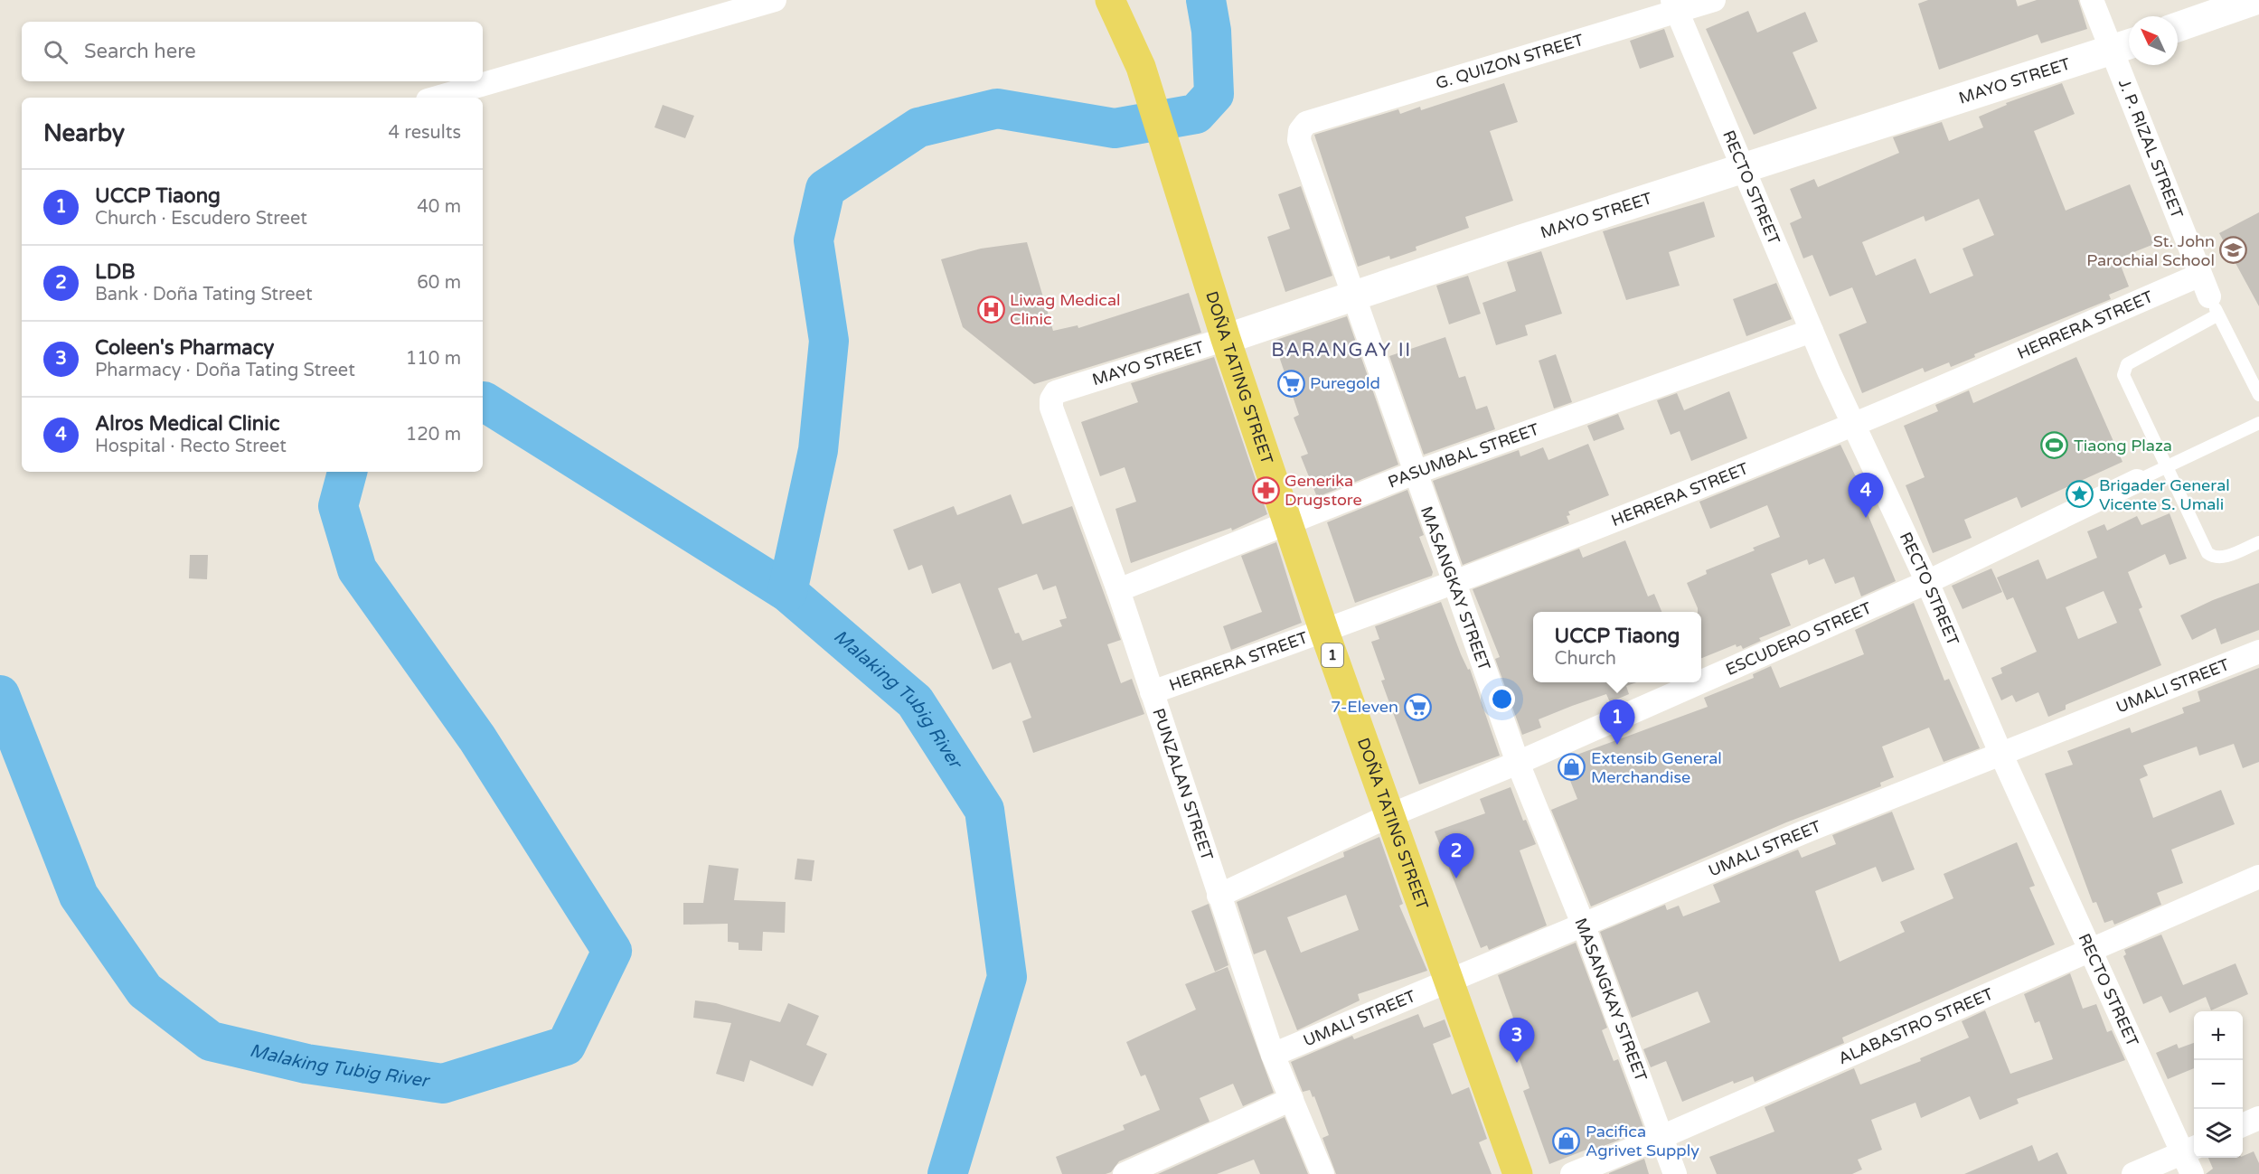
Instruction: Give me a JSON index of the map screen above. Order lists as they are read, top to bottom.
{
  "streets": {
    "main road": ["DOÑA TATING STREET", "1"],
    "street": [
      "G. QUIZON STREET",
      "MAYO STREET",
      "J. P. RIZAL STREET",
      "RECTO STREET",
      "HERRERA STREET",
      "PASUMBAL STREET",
      "MASANGKAY STREET",
      "ESCUDERO STREET",
      "UMALI STREET",
      "PUNZALAN STREET",
      "ALABASTRO STREET"
    ]
  },
  "crossings": [
    ["G. QUIZON STREET", "RECTO STREET"],
    ["G. QUIZON STREET", "MASANGKAY STREET"],
    ["MAYO STREET", "J. P. RIZAL STREET"],
    ["MAYO STREET", "RECTO STREET"],
    ["MAYO STREET", "DOÑA TATING STREET"],
    ["MAYO STREET", "MASANGKAY STREET"],
    ["MAYO STREET", "PUNZALAN STREET"],
    ["J. P. RIZAL STREET", "HERRERA STREET"],
    ["RECTO STREET", "HERRERA STREET"],
    ["RECTO STREET", "PASUMBAL STREET"],
    ["RECTO STREET", "ESCUDERO STREET"],
    ["RECTO STREET", "UMALI STREET"],
    ["RECTO STREET", "ALABASTRO STREET"],
    ["HERRERA STREET", "DOÑA TATING STREET"],
    ["HERRERA STREET", "MASANGKAY STREET"],
    ["HERRERA STREET", "PUNZALAN STREET"],
    ["DOÑA TATING STREET", "PASUMBAL STREET"],
    ["DOÑA TATING STREET", "ESCUDERO STREET"],
    ["DOÑA TATING STREET", "UMALI STREET"],
    ["PASUMBAL STREET", "MASANGKAY STREET"],
    ["PASUMBAL STREET", "PUNZALAN STREET"],
    ["MASANGKAY STREET", "ESCUDERO STREET"],
    ["MASANGKAY STREET", "UMALI STREET"],
    ["MASANGKAY STREET", "ALABASTRO STREET"],
    ["ESCUDERO STREET", "PUNZALAN STREET"],
    ["UMALI STREET", "PUNZALAN STREET"]
  ],
  "districts": ["BARANGAY II"],
  "water": ["Malaking Tubig River"],
  "places": {
    "school or university": ["St. John Parochial School"],
    "hospital": ["Liwag Medical Clinic"],
    "supermarket": ["Puregold", "7-Eleven"],
    "sports": ["Tiaong Plaza"],
    "pharmacy": ["Generika Drugstore"],
    "place": ["Brigader General Vicente S. Umali"],
    "shop": ["Extensib General Merchandise", "Pacifica Agrivet Supply"]
  },
  "north": "top left",
  "page": {
    "search": "Search here",
    "heading": ["Nearby", "4 results"],
    "list": [
      {
        "mark": "1",
        "name": "UCCP Tiaong",
        "note": "Church · Escudero Street",
        "value": "40 m"
      },
      {
        "mark": "2",
        "name": "LDB",
        "note": "Bank · Doña Tating Street",
        "value": "60 m"
      },
      {
        "mark": "3",
        "name": "Coleen's Pharmacy",
        "note": "Pharmacy · Doña Tating Street",
        "value": "110 m"
      },
      {
        "mark": "4",
        "name": "Alros Medical Clinic",
        "note": "Hospital · Recto Street",
        "value": "120 m"
      }
    ],
    "pins": [
      "4",
      "1",
      "2",
      "3"
    ],
    "popup": ["UCCP Tiaong", "Church"],
    "map_buttons": ["+", "−"]
  }
}
